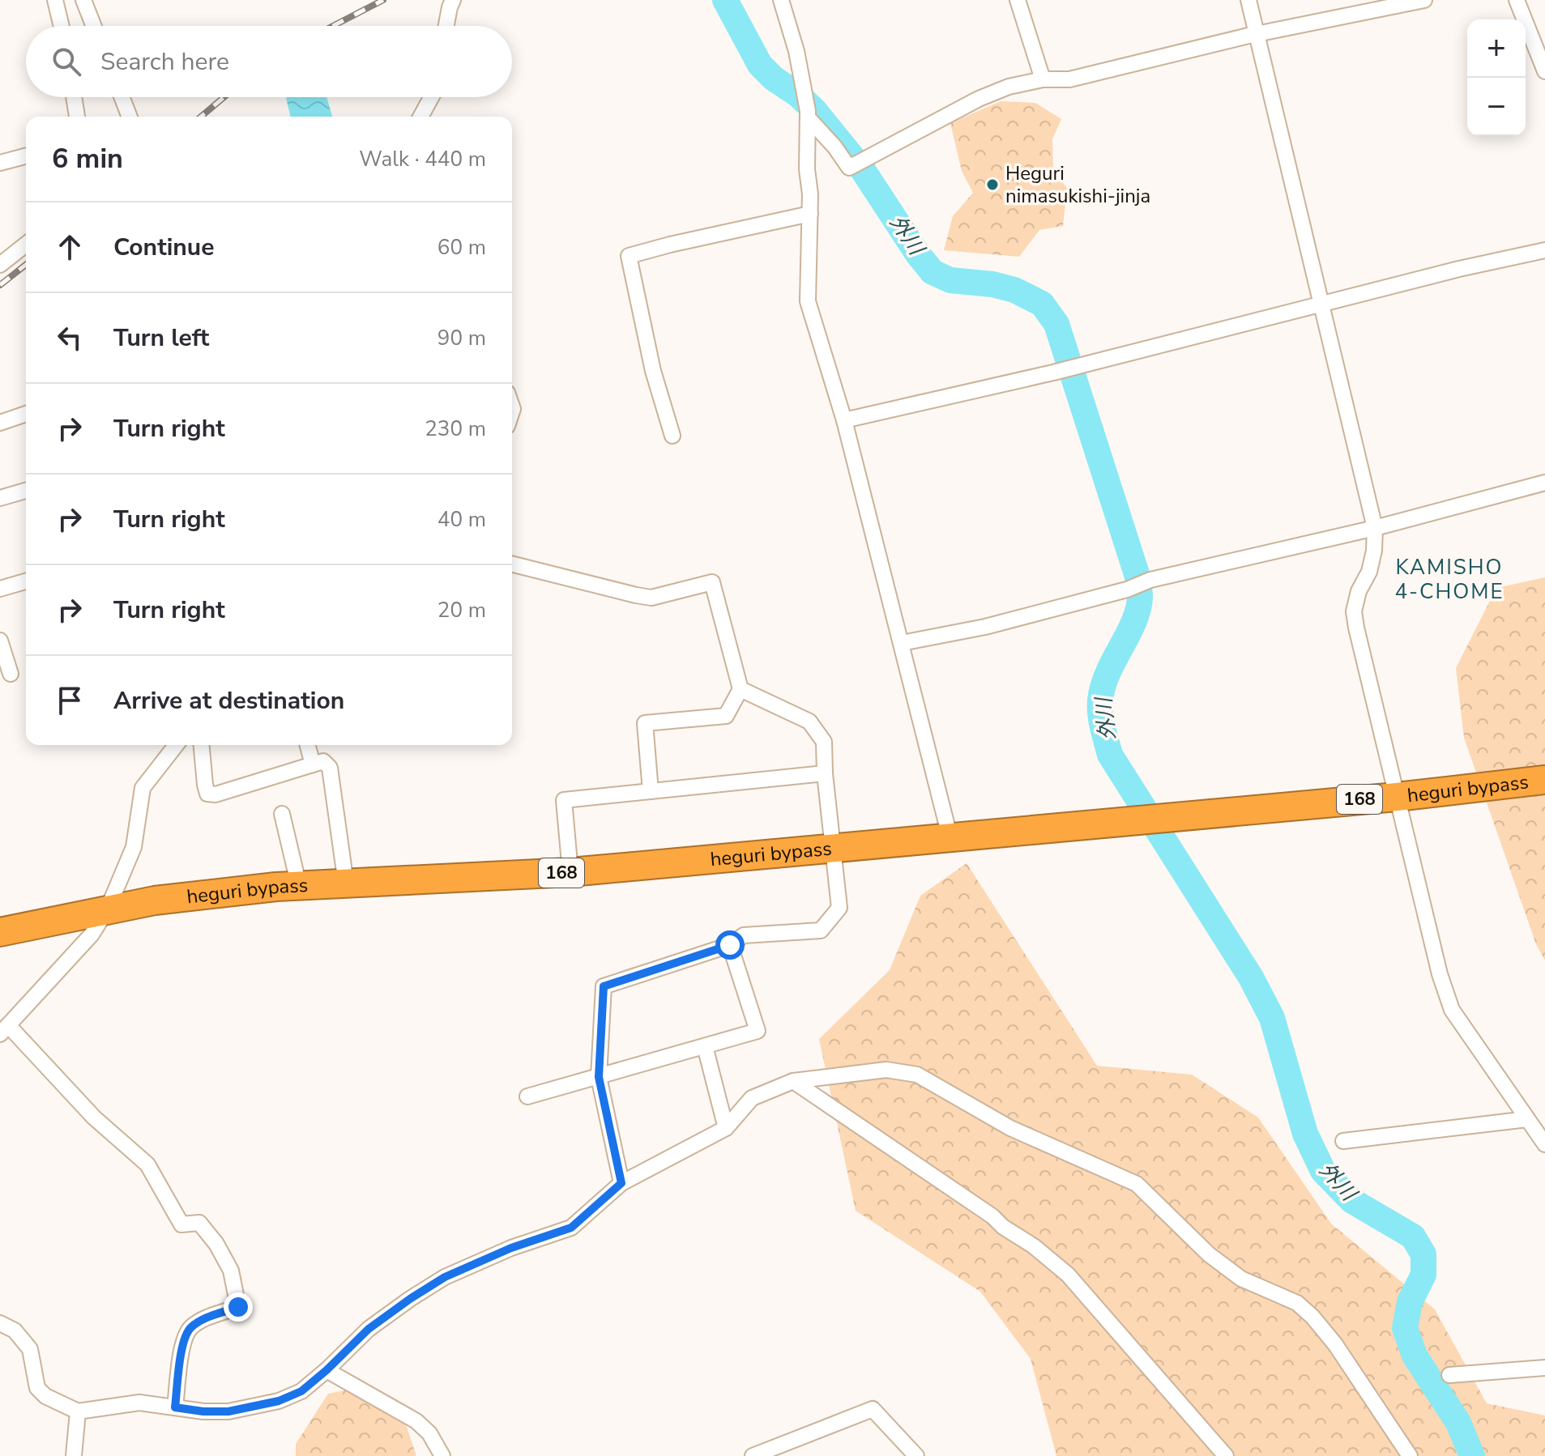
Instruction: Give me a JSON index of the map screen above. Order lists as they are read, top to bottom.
{
  "streets": {
    "highway": ["heguri bypass", "168"]
  },
  "districts": ["KAMISHO 4-CHOME"],
  "water": ["外川"],
  "places": ["Heguri nimasukishi-jinja"],
  "page": {
    "map_buttons": ["+", "−"],
    "search": "Search here",
    "heading": ["6 min", "Walk · 440 m"],
    "list": [
      ["Continue", "60 m"],
      ["Turn left", "90 m"],
      ["Turn right", "230 m"],
      ["Turn right", "40 m"],
      ["Turn right", "20 m"],
      "Arrive at destination"
    ]
  }
}
